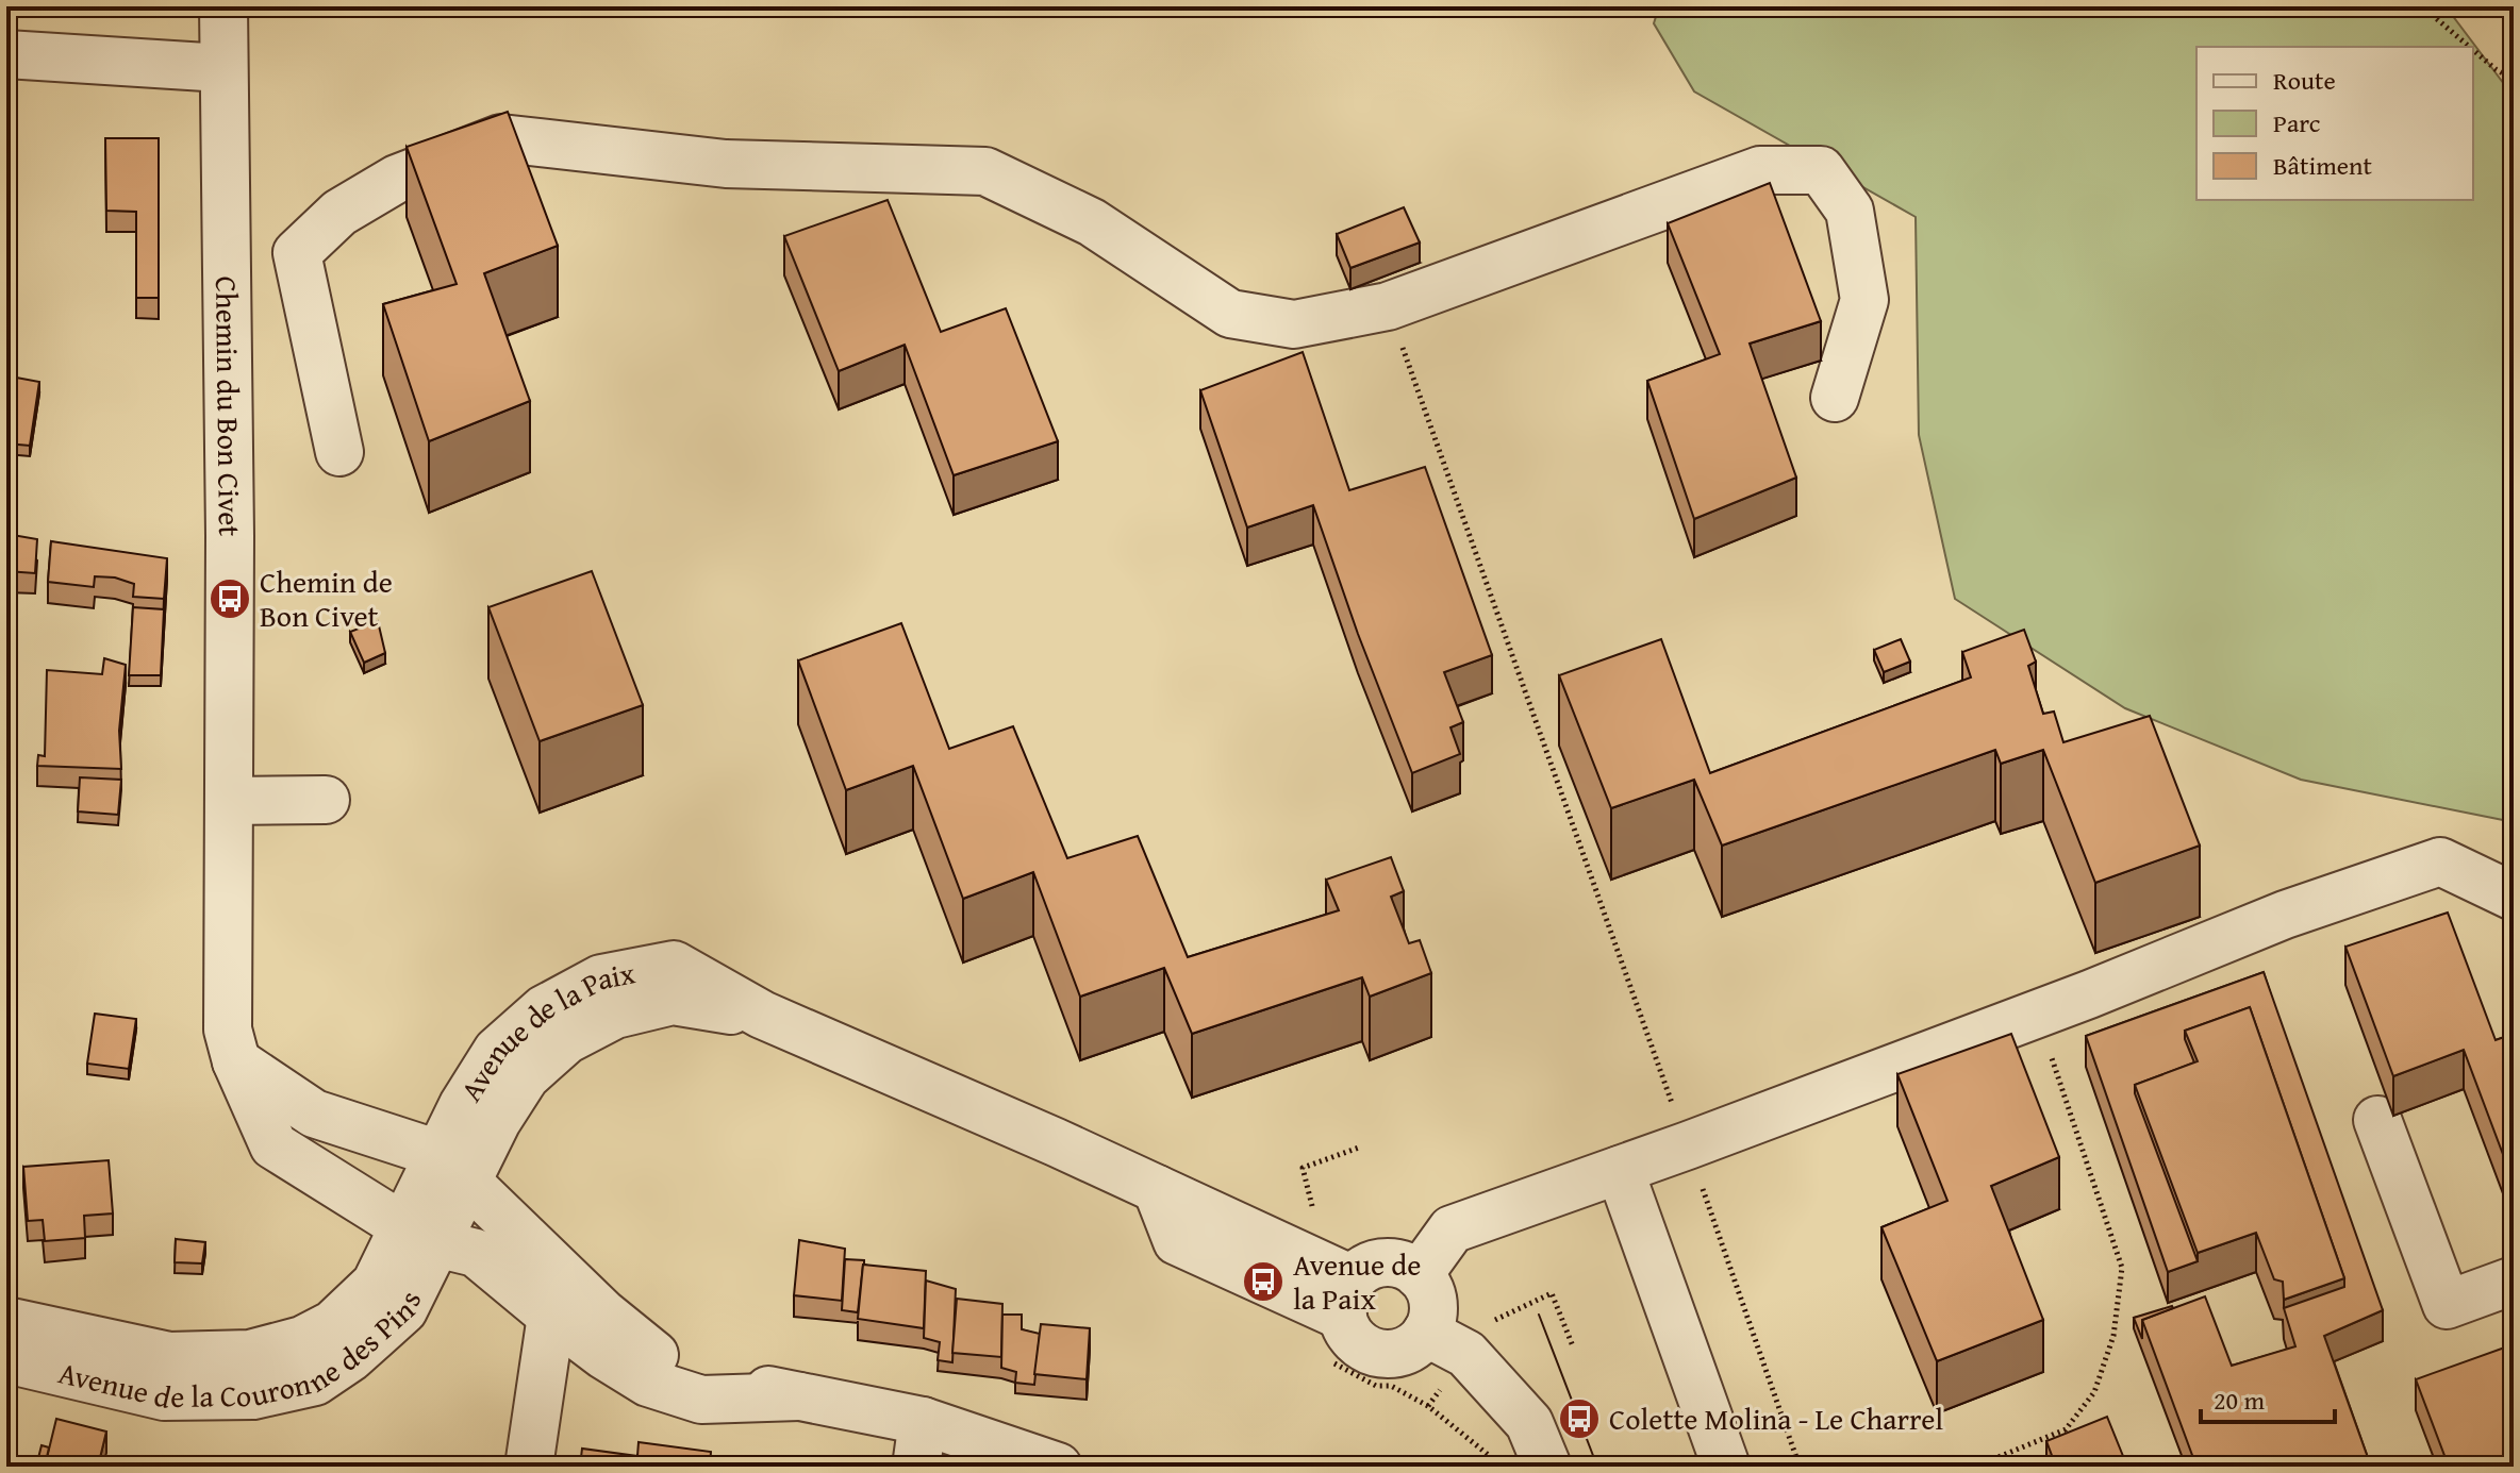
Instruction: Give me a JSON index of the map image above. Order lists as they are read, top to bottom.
{
  "streets": {
    "street": ["Chemin du Bon Civet", "Avenue de la Paix", "Avenue de la Couronne des Pins"]
  },
  "crossings": [
    ["Chemin du Bon Civet", "Avenue de la Paix"],
    ["Chemin du Bon Civet", "Avenue de la Couronne des Pins"],
    ["Avenue de la Paix", "Avenue de la Couronne des Pins"]
  ],
  "places": {
    "bus stop": ["Chemin de Bon Civet", "Avenue de la Paix", "Colette Molina - Le Charrel"]
  },
  "legend": ["Route", "Parc", "Bâtiment"],
  "scale_bar": "20 m"
}
